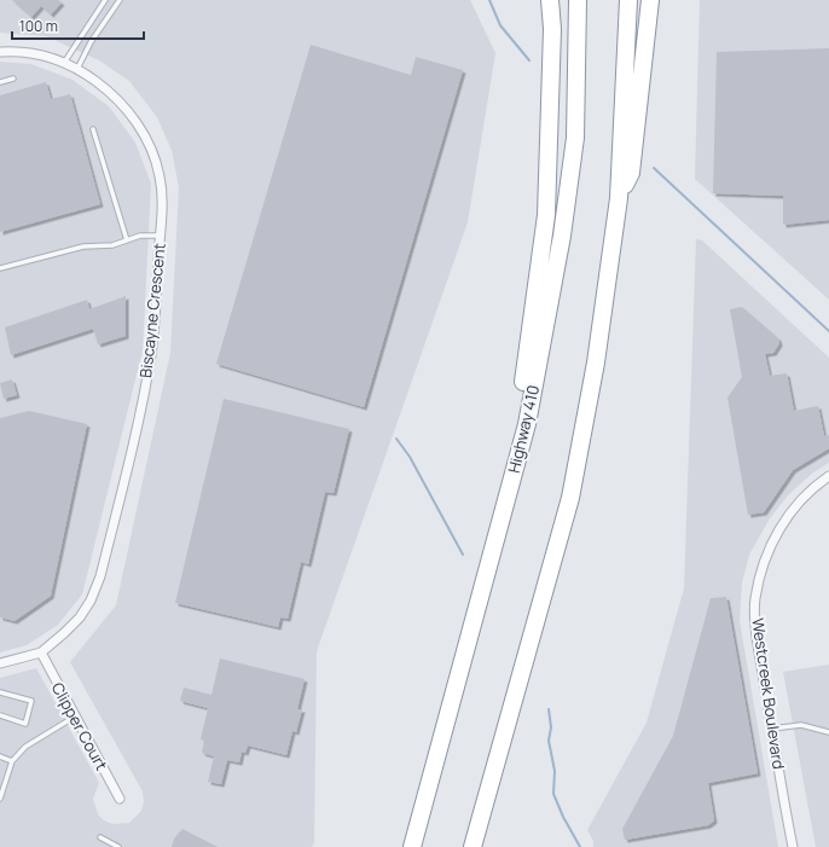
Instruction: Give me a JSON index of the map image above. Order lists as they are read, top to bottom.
{
  "streets": {
    "highway": ["Highway 410"],
    "street": ["Biscayne Crescent", "Westcreek Boulevard", "Clipper Court"]
  },
  "crossings": [
    ["Biscayne Crescent", "Clipper Court"]
  ],
  "scale_bar": "100 m"
}
